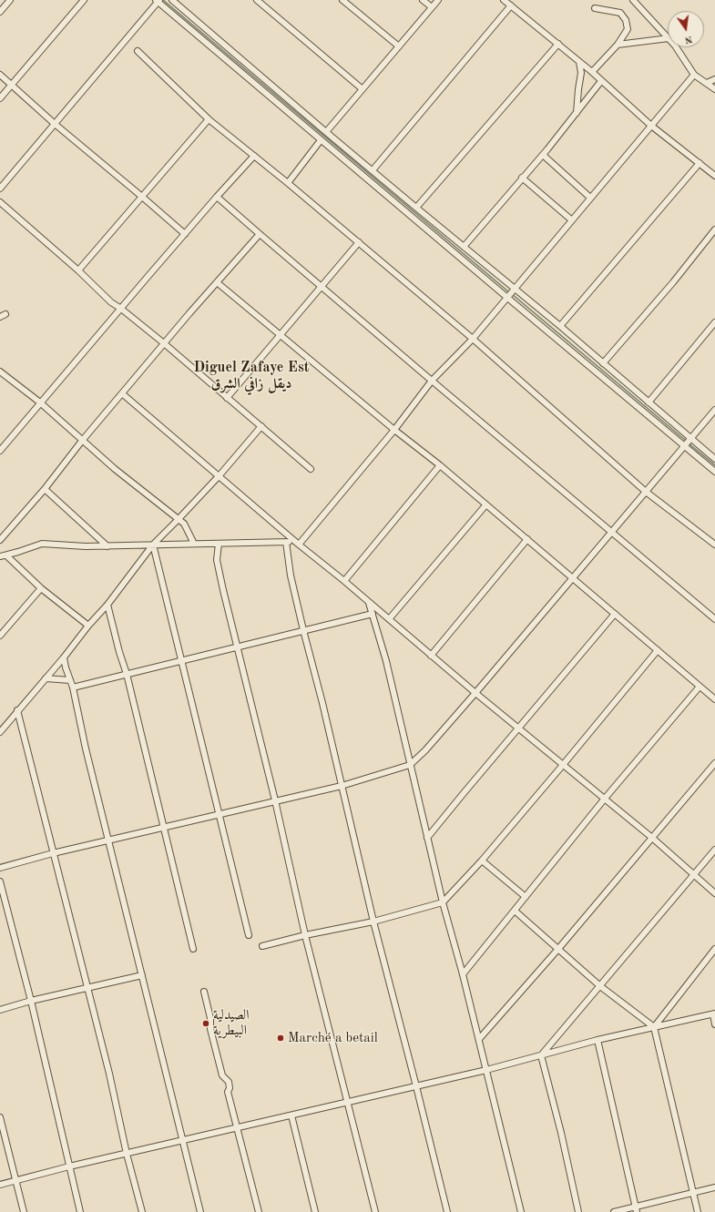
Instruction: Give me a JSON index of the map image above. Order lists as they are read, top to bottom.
{
  "districts": ["Diguel Zafaye Est ديقل زافي الشرق"],
  "places": ["الصيدلية البيطرية", "Marché a betail"],
  "north": "bottom"
}
